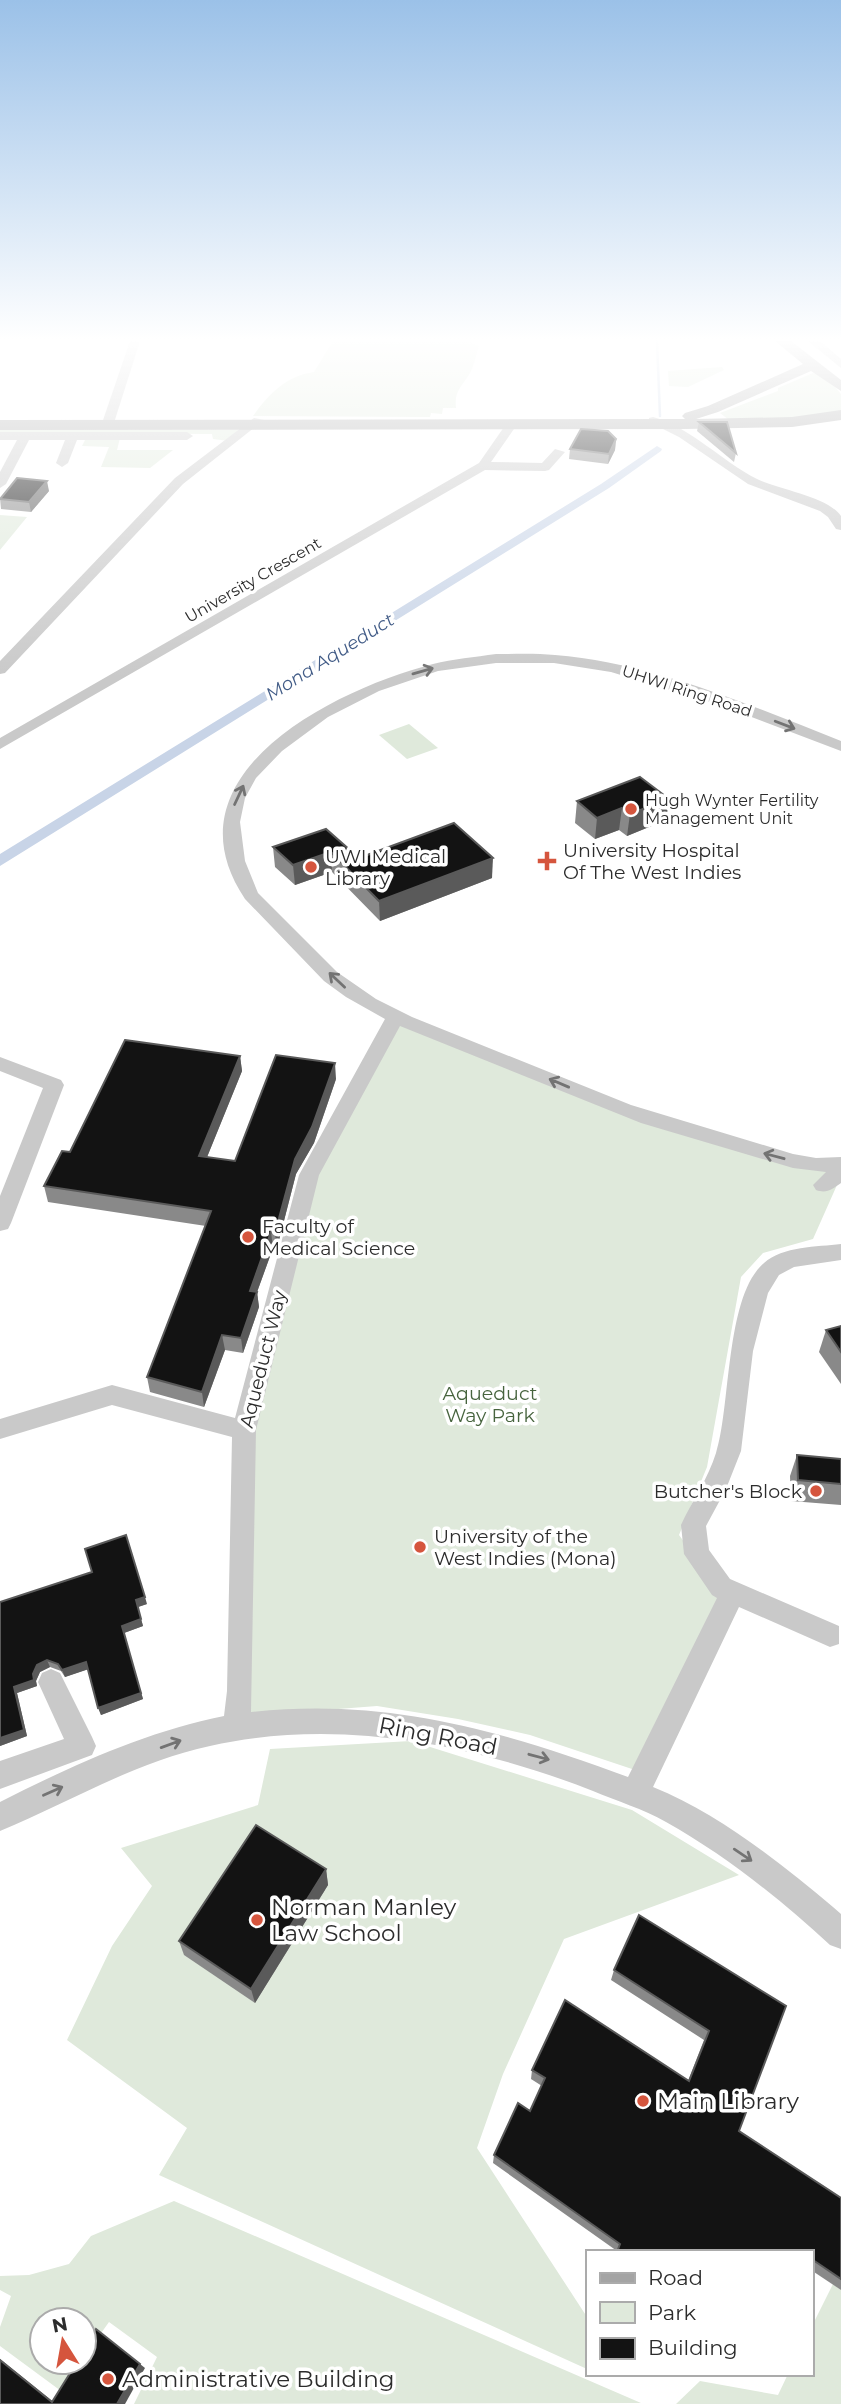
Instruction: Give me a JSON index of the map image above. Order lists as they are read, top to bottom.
{
  "streets": {
    "street": [
      "University Crescent",
      "UHWI Ring Road",
      "Aqueduct Way",
      "Ring Road"
    ]
  },
  "crossings": [
    ["UHWI Ring Road", "Aqueduct Way"],
    ["Aqueduct Way", "Ring Road"]
  ],
  "one_way": ["Ring Road"],
  "water": ["Mona Aqueduct"],
  "parks": ["Aqueduct Way Park"],
  "places": {
    "other": [
      "Hugh Wynter Fertility Management Unit",
      "UWI Medical Library",
      "Faculty of Medical Science",
      "Butcher's Block",
      "University of the West Indies (Mona)",
      "Norman Manley Law School",
      "Main Library",
      "Administrative Building"
    ],
    "health": ["University Hospital Of The West Indies"]
  },
  "legend": ["Road", "Park", "Building"],
  "north": "top"
}
